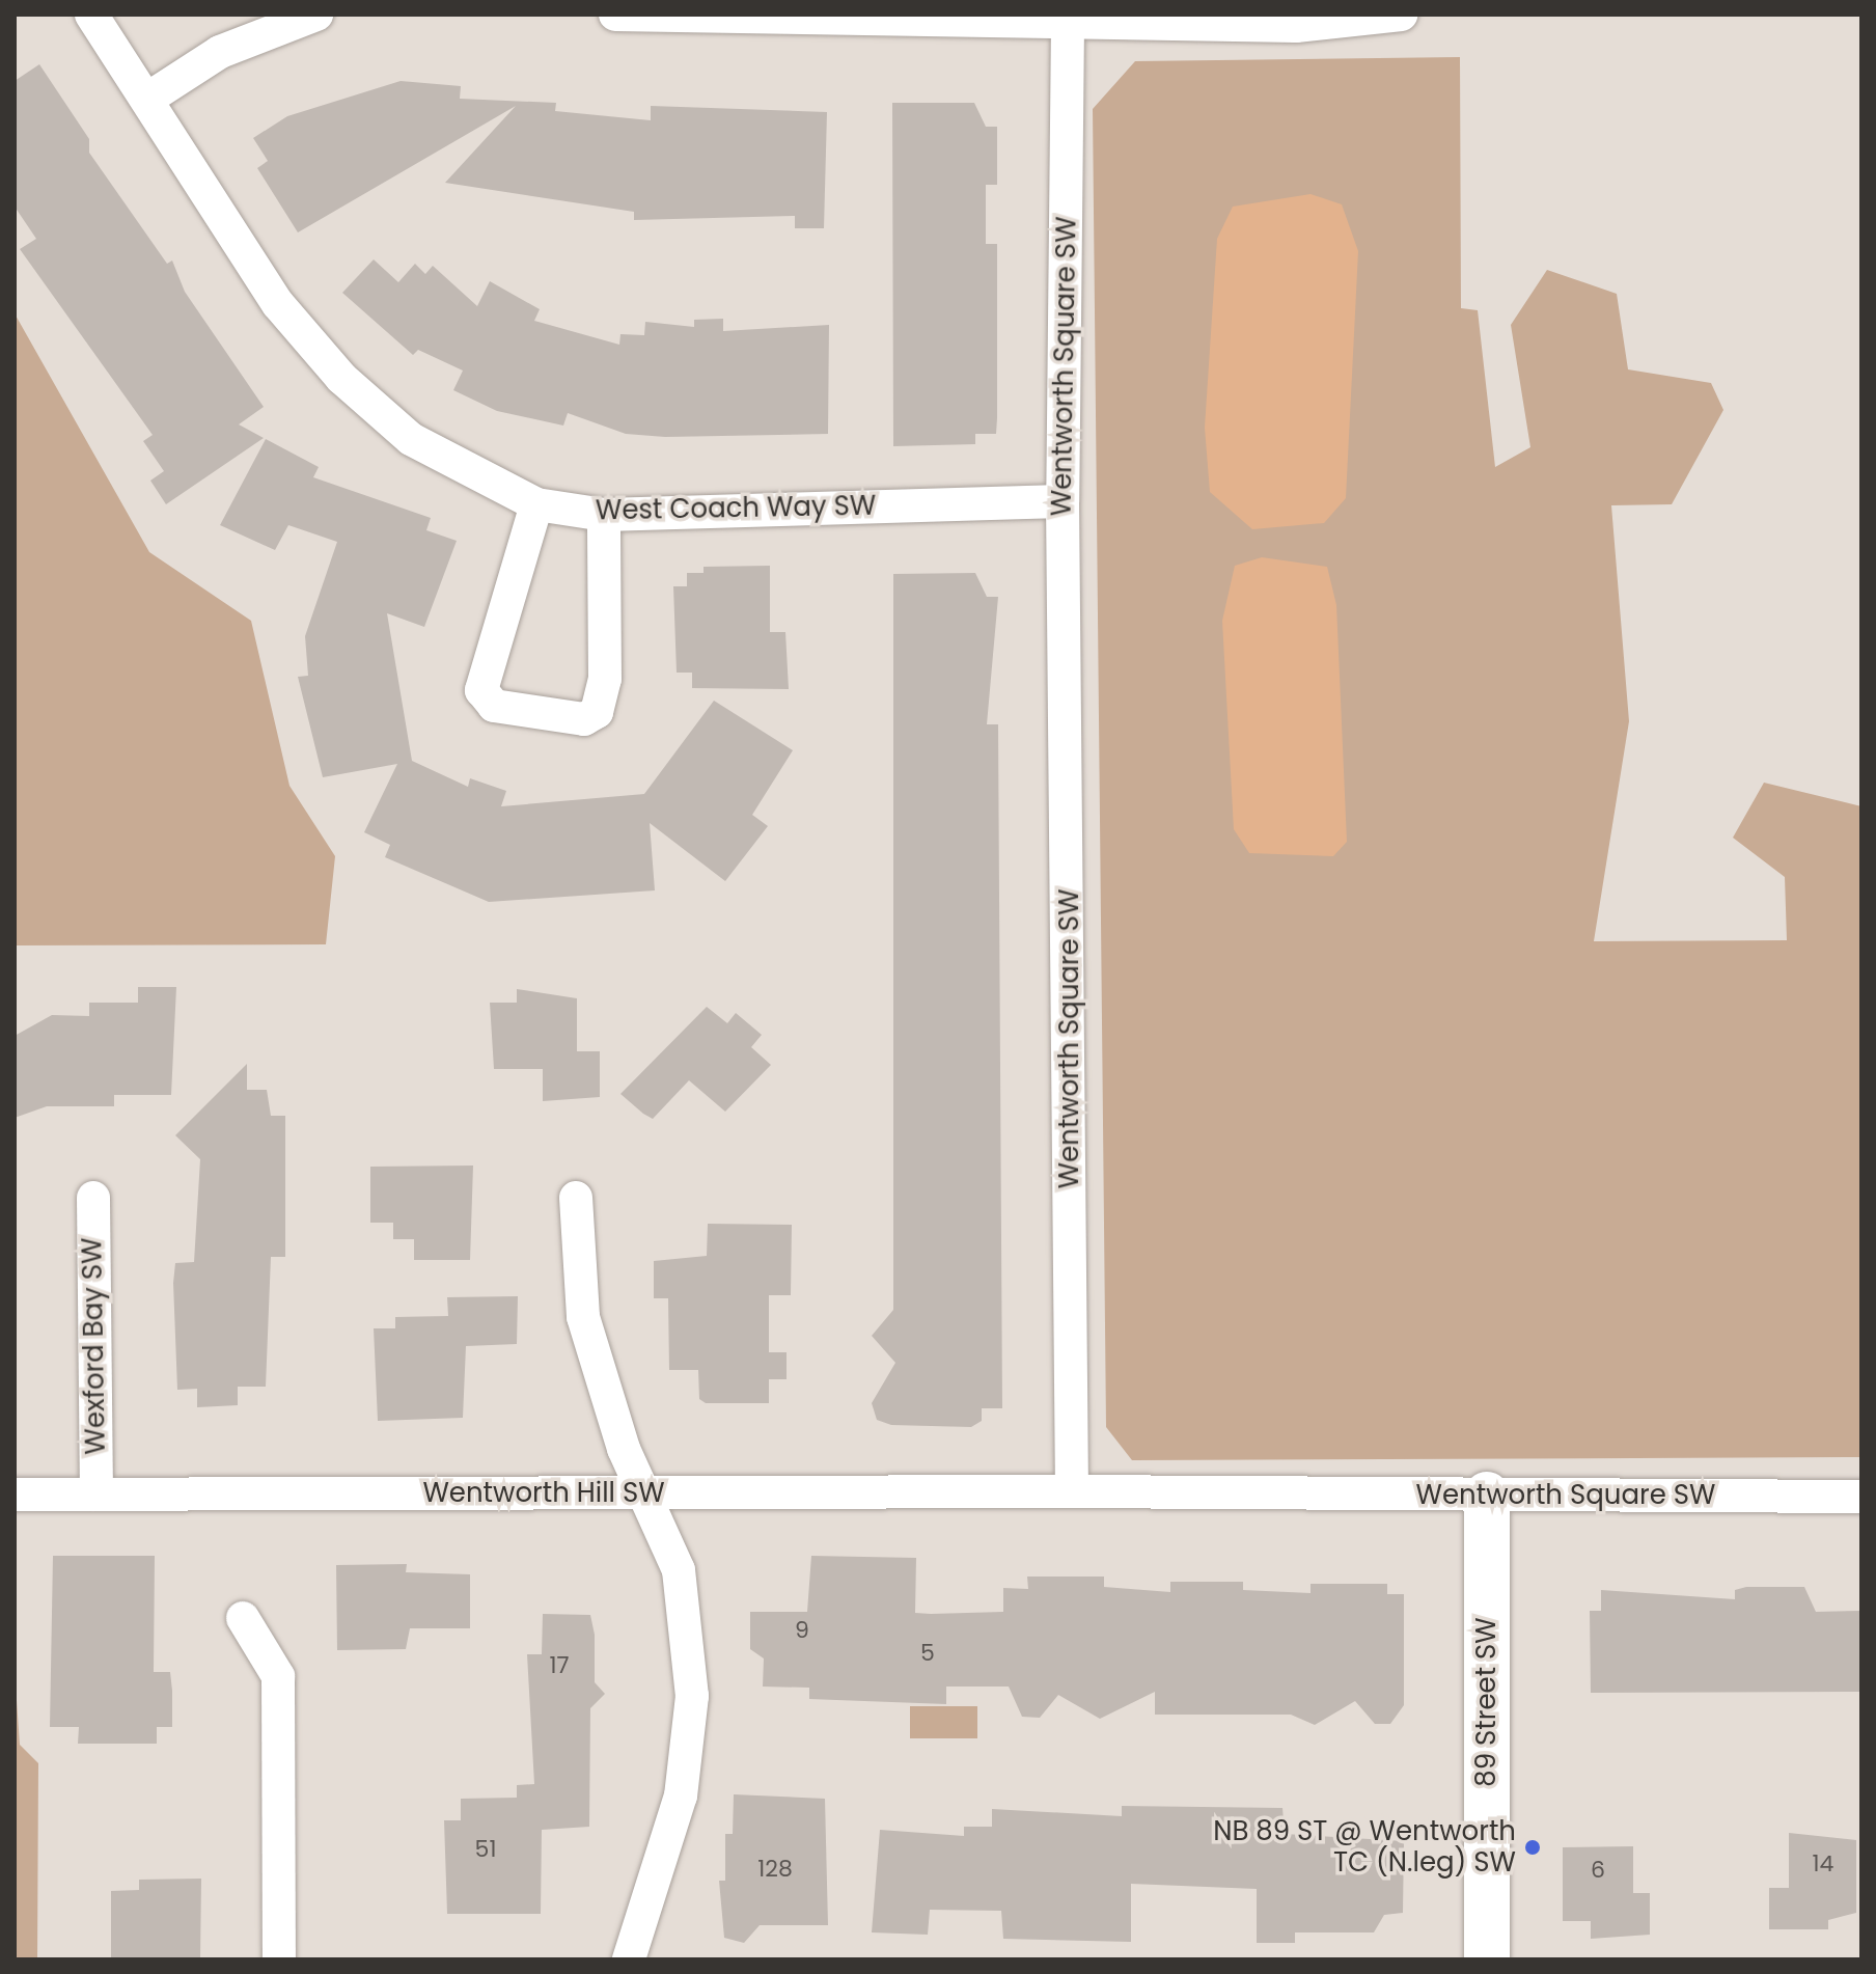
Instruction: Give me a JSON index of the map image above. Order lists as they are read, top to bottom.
{
  "streets": {
    "street": [
      "Wentworth Square SW",
      "West Coach Way SW",
      "Wexford Bay SW",
      "Wentworth Hill SW",
      "89 Street SW"
    ]
  },
  "crossings": [
    ["Wentworth Square SW", "West Coach Way SW"],
    ["Wentworth Square SW", "Wentworth Hill SW"],
    ["Wentworth Square SW", "89 Street SW"],
    ["Wexford Bay SW", "Wentworth Hill SW"]
  ],
  "places": ["NB 89 ST @ Wentworth TC (N.leg) SW"],
  "house_numbers": [
    "9",
    "5",
    "17",
    "51",
    "14",
    "128",
    "6"
  ]
}
